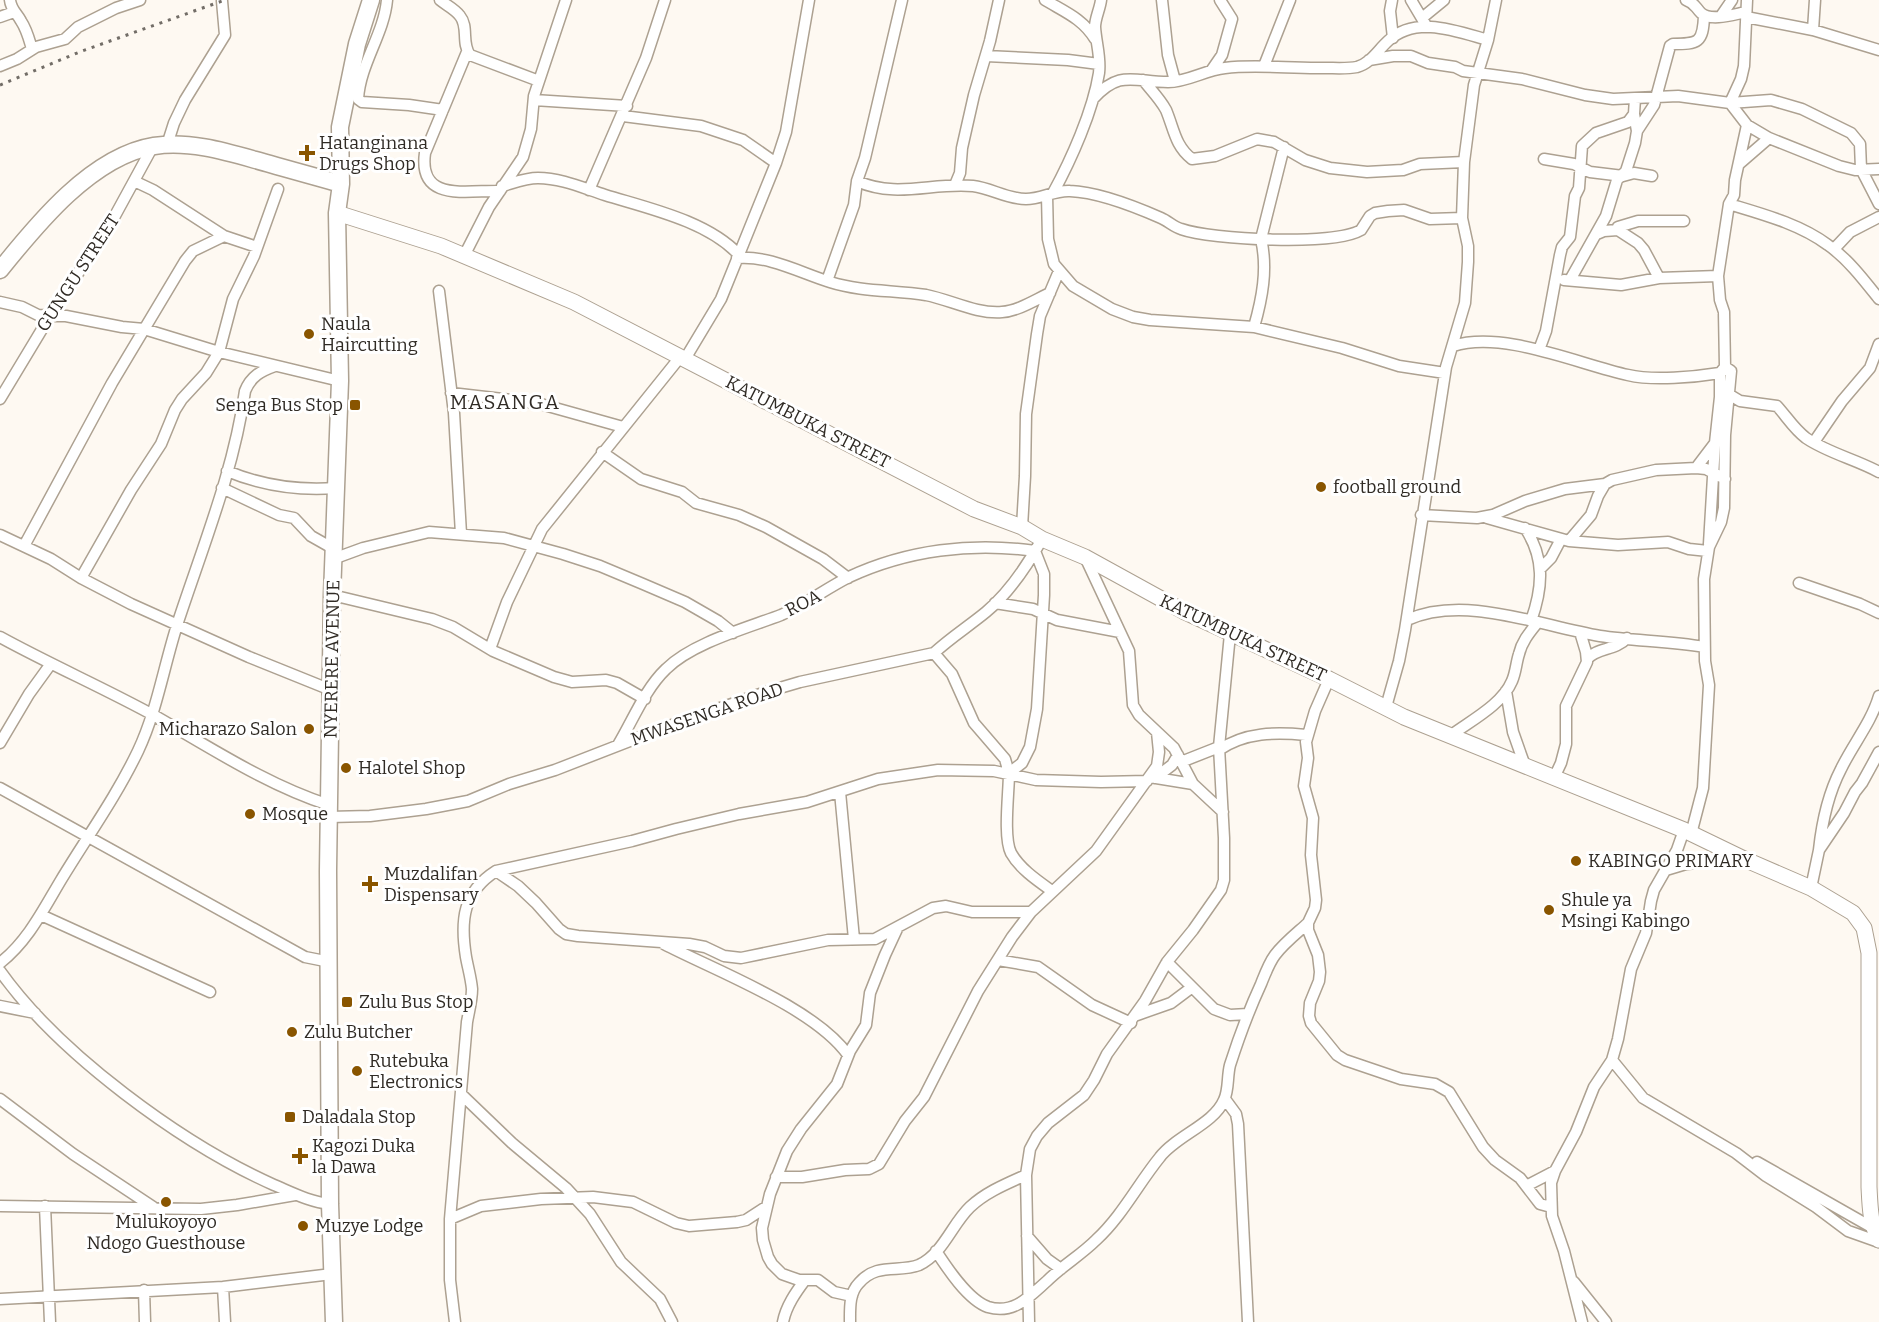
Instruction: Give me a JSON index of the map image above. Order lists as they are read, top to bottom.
{
  "streets": {
    "main road": ["KATUMBUKA STREET", "NYERERE AVENUE"],
    "street": ["GUNGU STREET", "ROA", "MWASENGA ROAD"]
  },
  "crossings": [
    ["KATUMBUKA STREET", "ROA"],
    ["KATUMBUKA STREET", "NYERERE AVENUE"],
    ["KATUMBUKA STREET", "MWASENGA ROAD"],
    ["ROA", "MWASENGA ROAD"],
    ["NYERERE AVENUE", "MWASENGA ROAD"]
  ],
  "districts": ["MASANGA"],
  "places": {
    "health": ["Hatanginana Drugs Shop", "Muzdalifan Dispensary", "Kagozi Duka la Dawa"],
    "other": [
      "Naula Haircutting",
      "football ground",
      "Micharazo Salon",
      "Halotel Shop",
      "Mosque",
      "KABINGO PRIMARY",
      "Shule ya Msingi Kabingo",
      "Zulu Butcher",
      "Rutebuka Electronics",
      "Mulukoyoyo Ndogo Guesthouse",
      "Muzye Lodge"
    ],
    "transit": ["Senga Bus Stop", "Zulu Bus Stop", "Daladala Stop"]
  }
}
